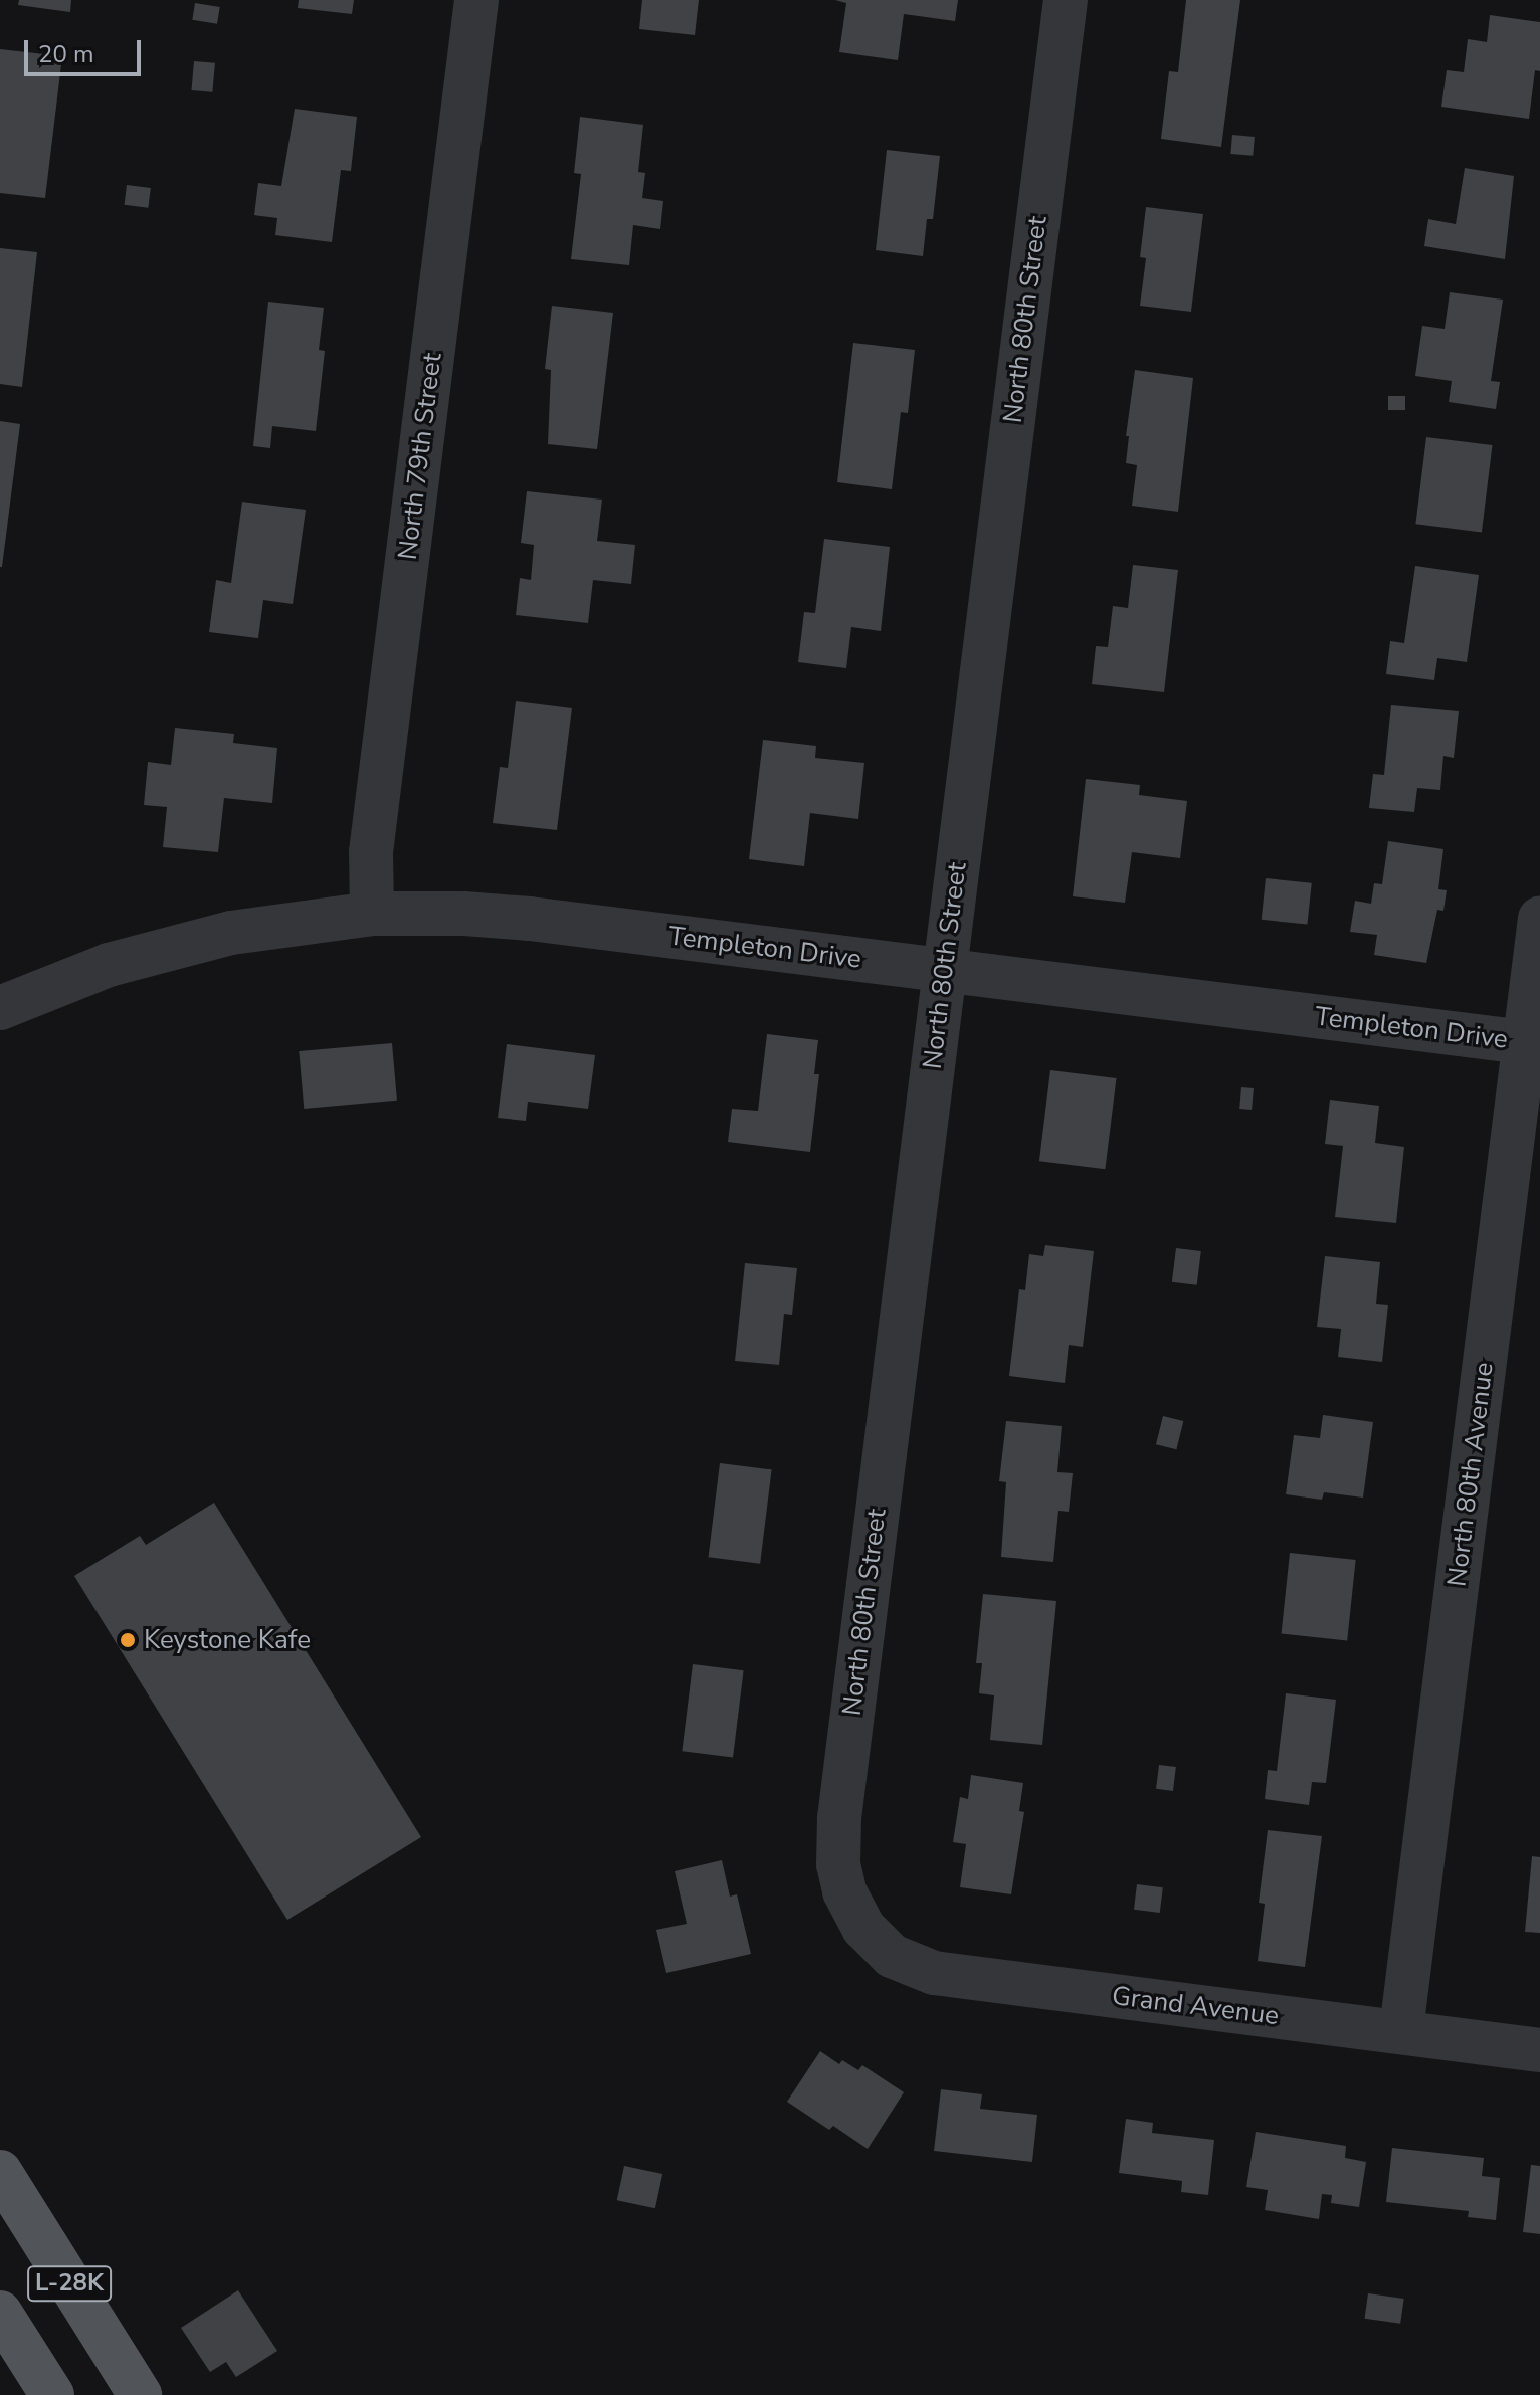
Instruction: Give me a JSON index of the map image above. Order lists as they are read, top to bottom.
{
  "streets": {
    "main road": ["L-28K"],
    "street": [
      "North 80th Street",
      "North 79th Street",
      "Templeton Drive",
      "North 80th Avenue",
      "Grand Avenue"
    ]
  },
  "crossings": [
    ["North 80th Street", "Templeton Drive"],
    ["North 80th Street", "Grand Avenue"],
    ["North 79th Street", "Templeton Drive"],
    ["Templeton Drive", "North 80th Avenue"],
    ["North 80th Avenue", "Grand Avenue"]
  ],
  "places": ["Keystone Kafe"],
  "scale_bar": "20 m"
}
